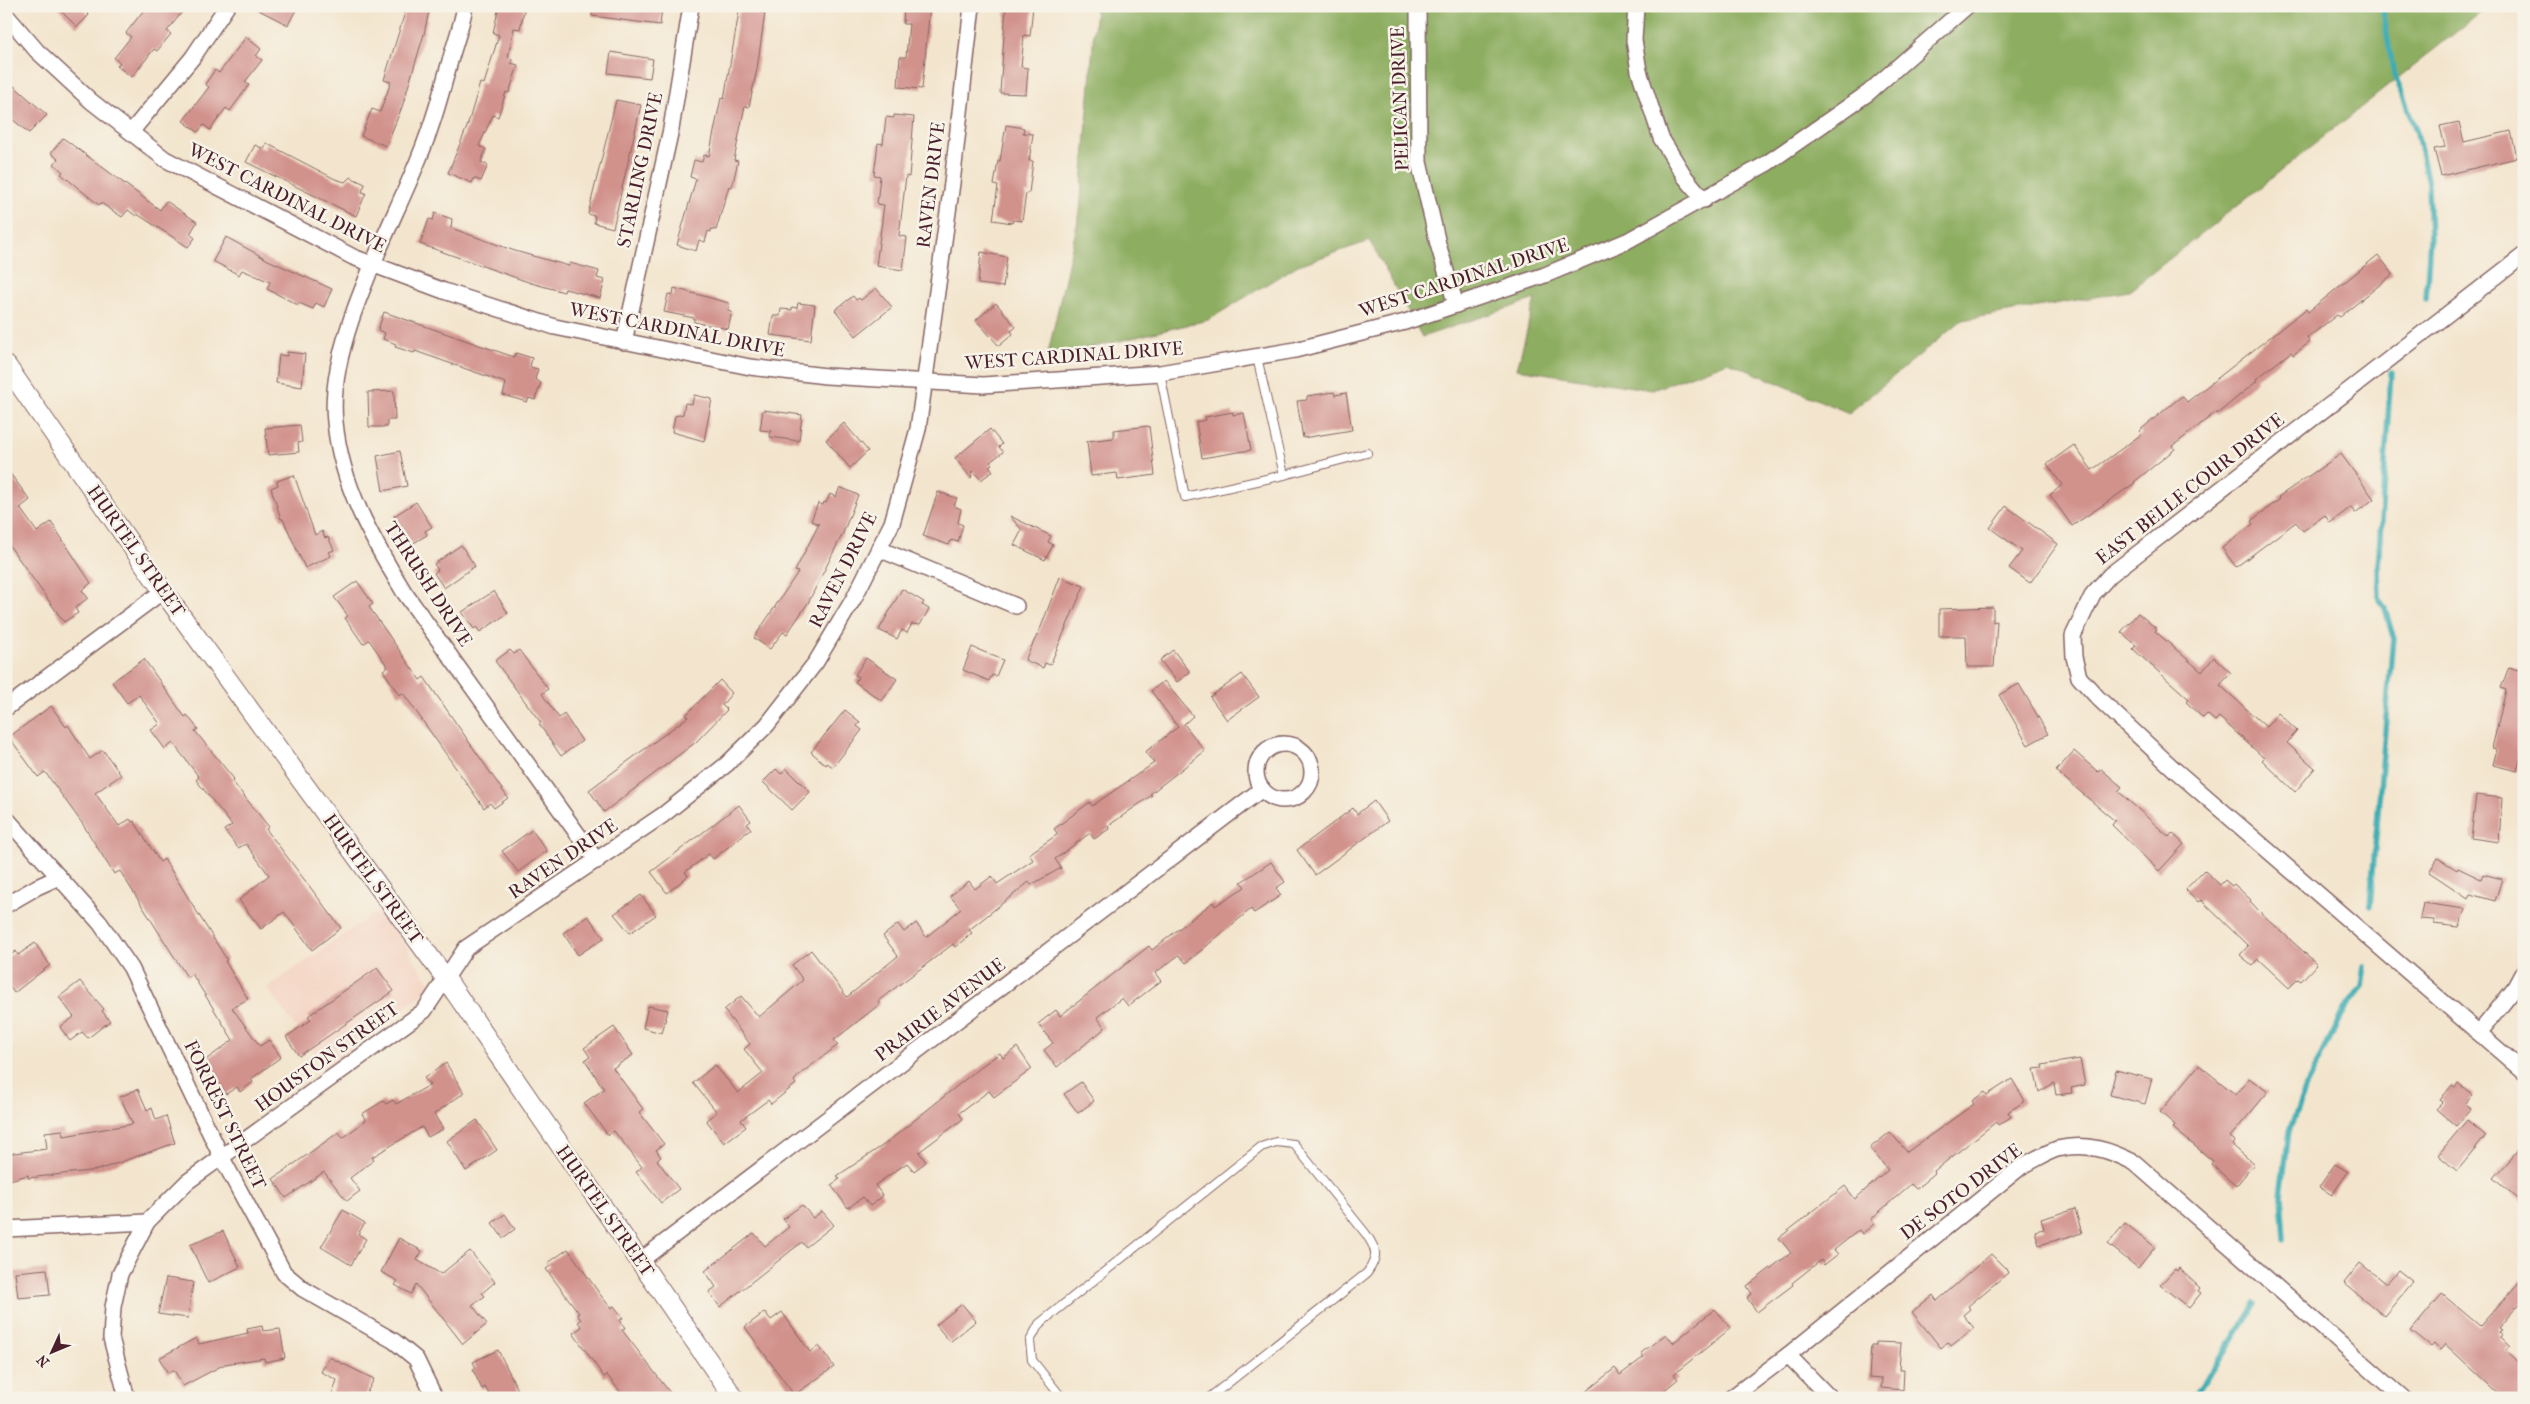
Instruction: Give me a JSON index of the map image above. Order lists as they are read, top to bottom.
{
  "streets": {
    "street": [
      "PELICAN DRIVE",
      "STARLING DRIVE",
      "RAVEN DRIVE",
      "WEST CARDINAL DRIVE",
      "EAST BELLE COUR DRIVE",
      "HURTEL STREET",
      "THRUSH DRIVE",
      "PRAIRIE AVENUE",
      "HOUSTON STREET",
      "FORREST STREET",
      "DE SOTO DRIVE"
    ]
  },
  "crossings": [
    ["PELICAN DRIVE", "WEST CARDINAL DRIVE"],
    ["STARLING DRIVE", "WEST CARDINAL DRIVE"],
    ["RAVEN DRIVE", "WEST CARDINAL DRIVE"],
    ["RAVEN DRIVE", "HURTEL STREET"],
    ["RAVEN DRIVE", "THRUSH DRIVE"],
    ["RAVEN DRIVE", "HOUSTON STREET"],
    ["WEST CARDINAL DRIVE", "THRUSH DRIVE"],
    ["HURTEL STREET", "PRAIRIE AVENUE"],
    ["HURTEL STREET", "HOUSTON STREET"],
    ["HOUSTON STREET", "FORREST STREET"]
  ],
  "north": "bottom left"
}
